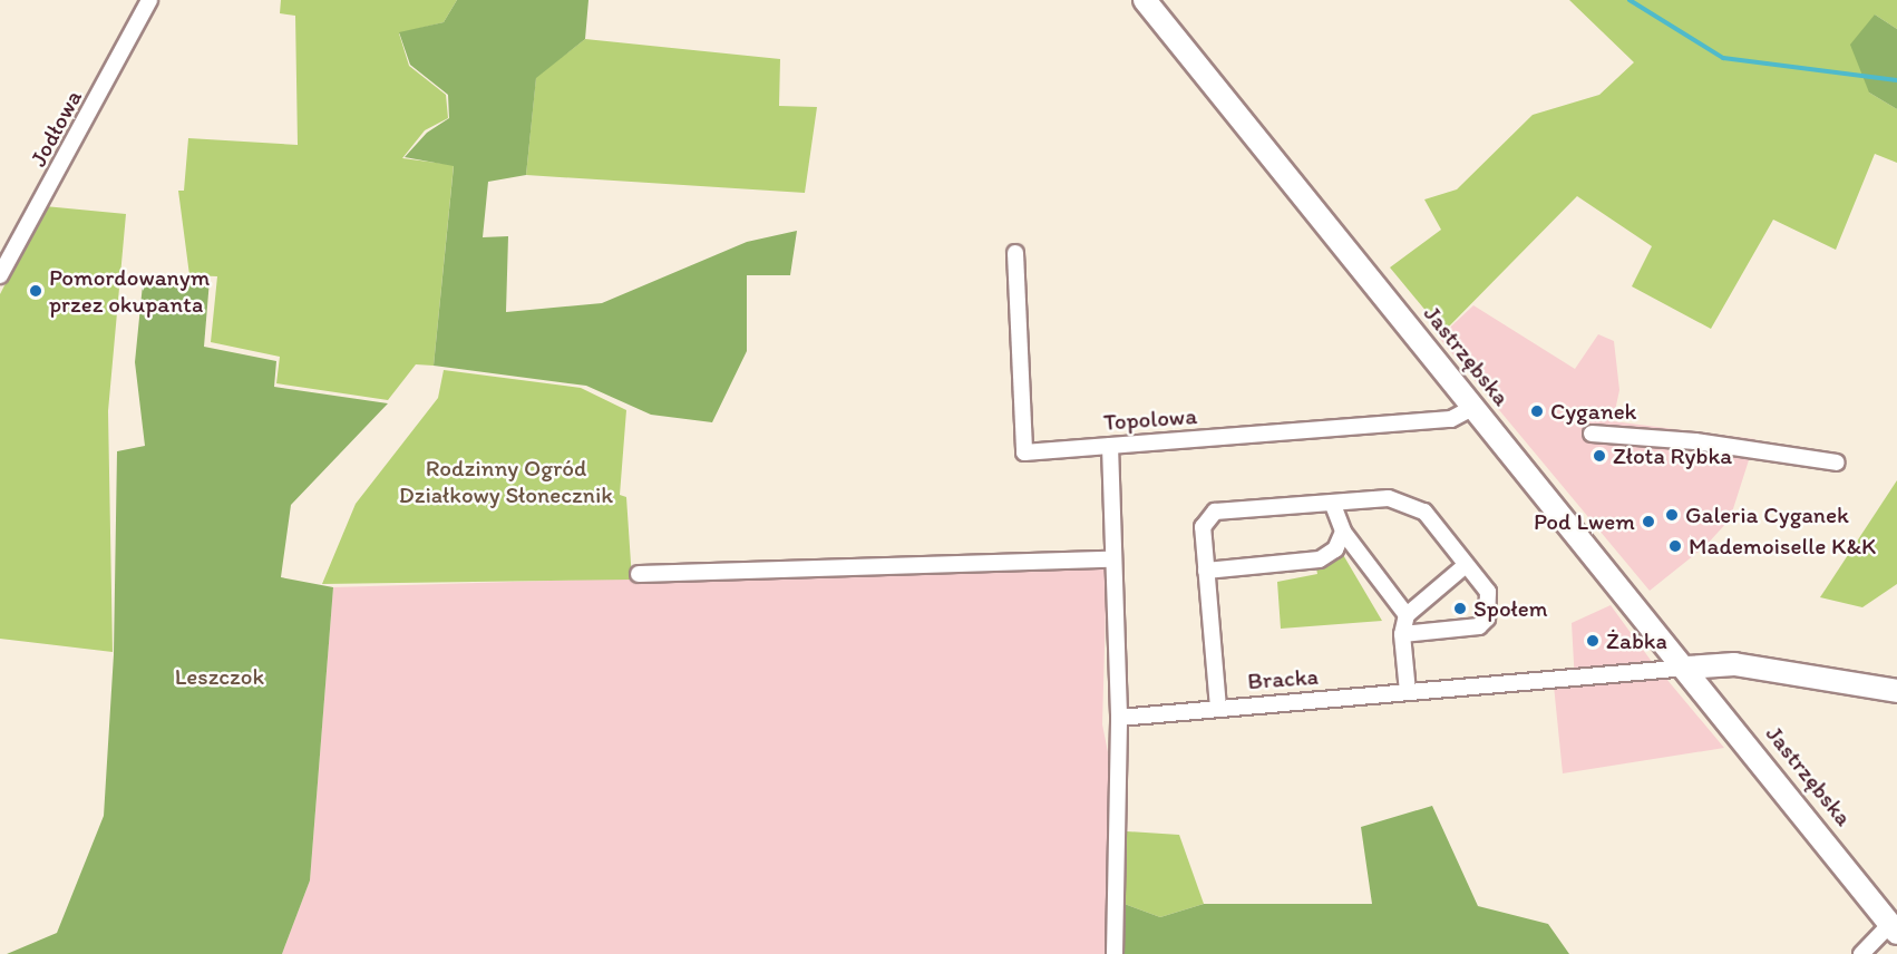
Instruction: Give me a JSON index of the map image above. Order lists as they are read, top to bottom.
{
  "streets": {
    "main road": ["Jastrzębska"],
    "street": ["Jodłowa", "Topolowa", "Bracka"]
  },
  "crossings": [
    ["Jastrzębska", "Topolowa"],
    ["Jastrzębska", "Bracka"]
  ],
  "parks": ["Rodzinny Ogród Działkowy Słonecznik", "Leszczok"],
  "places": [
    "Pomordowanym przez okupanta",
    "Cyganek",
    "Złota Rybka",
    "Galeria Cyganek",
    "Pod Lwem",
    "Mademoiselle K&K",
    "Społem",
    "Żabka"
  ]
}
